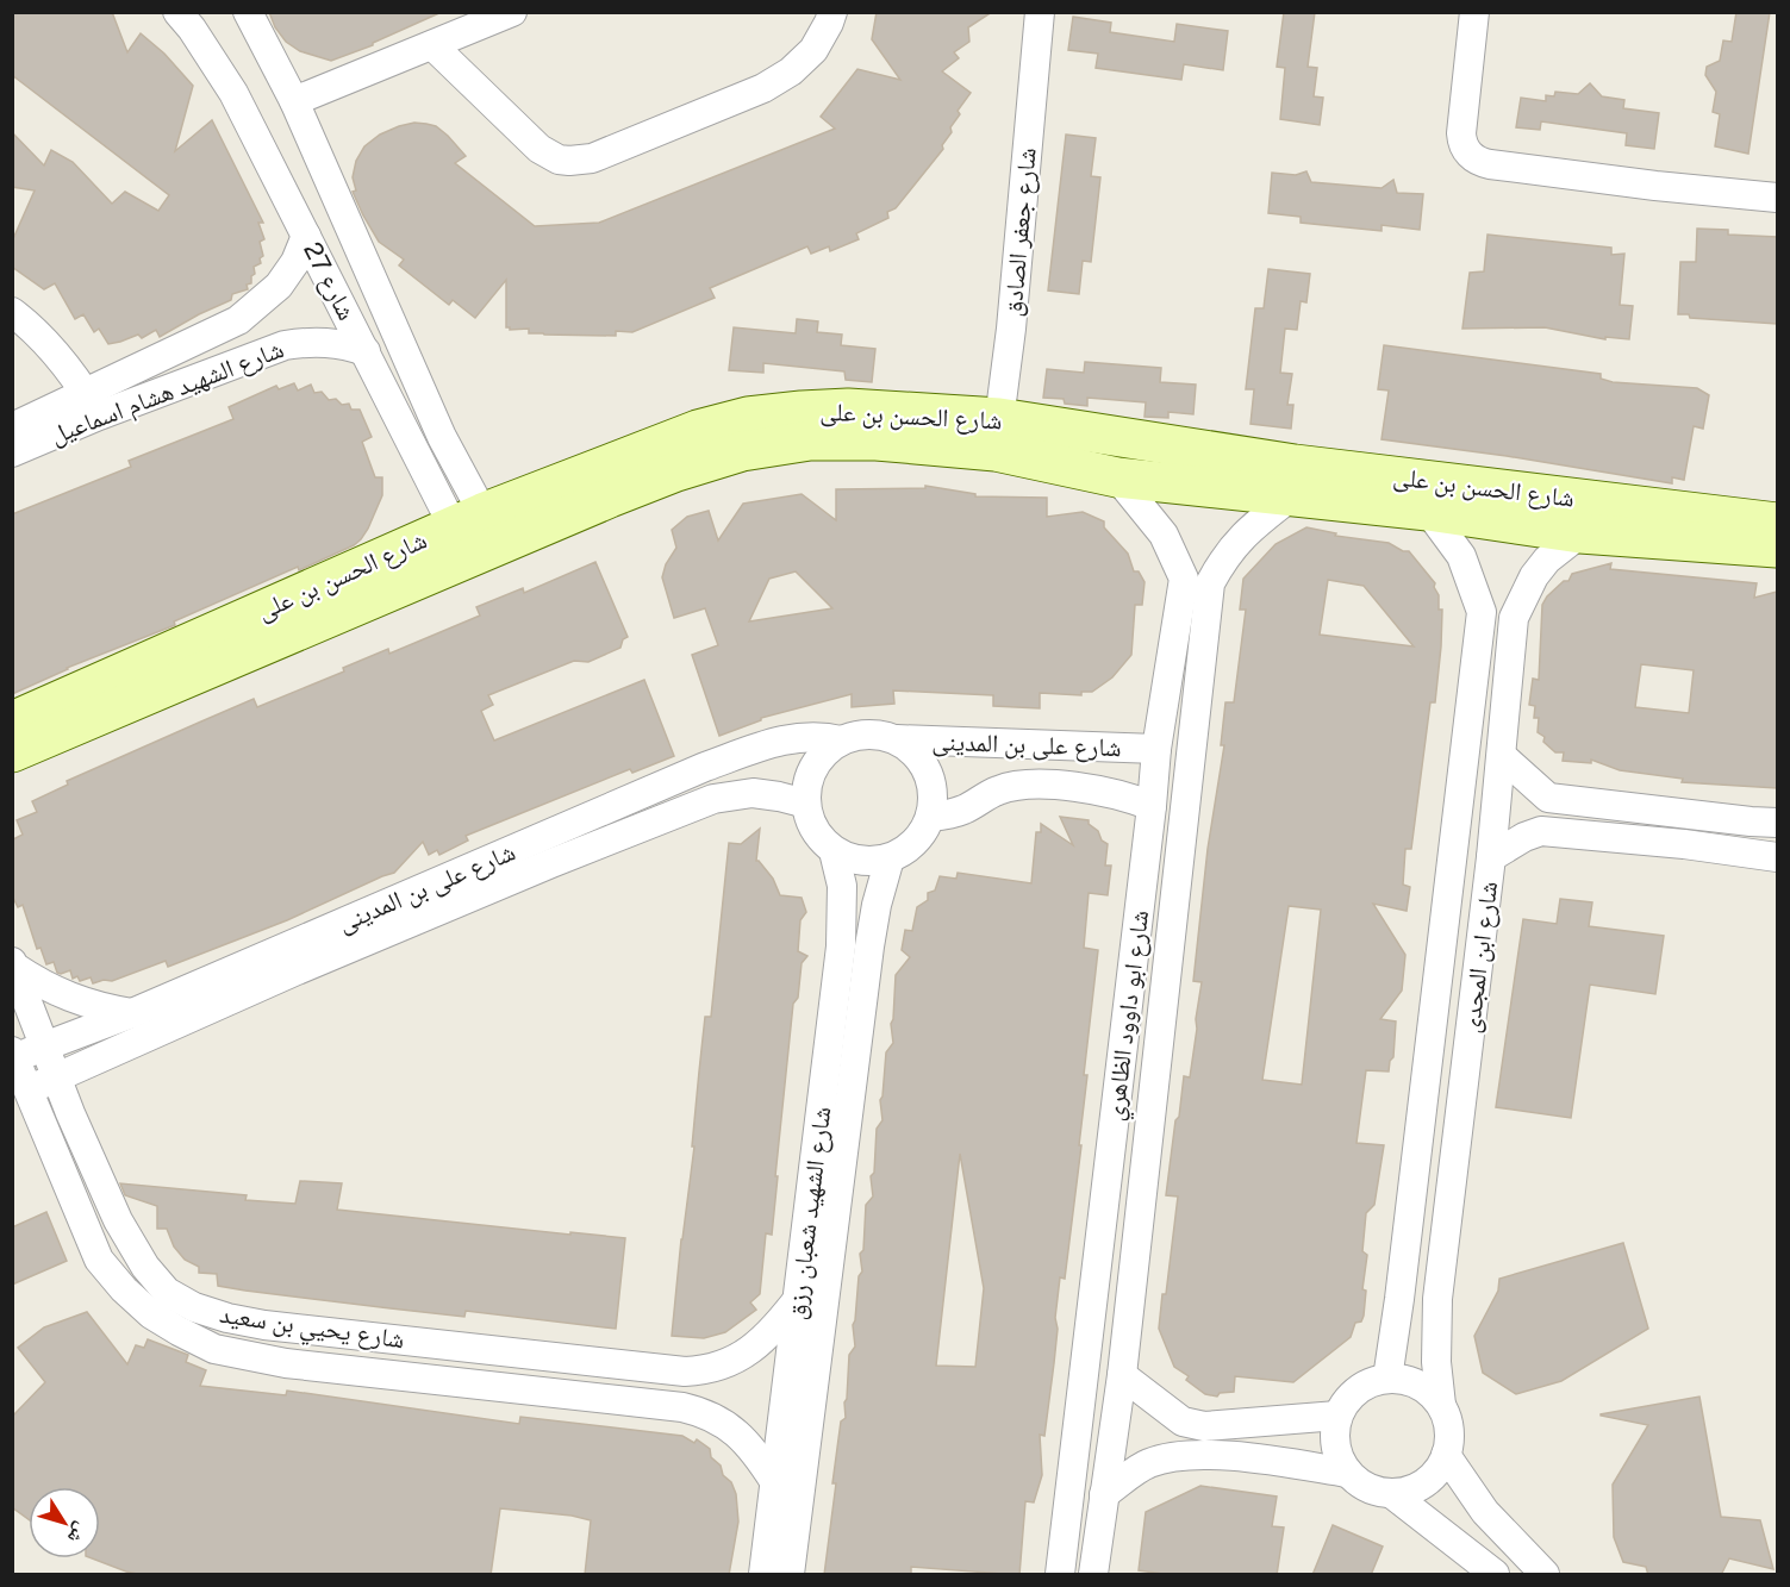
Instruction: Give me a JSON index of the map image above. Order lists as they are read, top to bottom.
{
  "streets": {
    "street": [
      "شارع جعفر الصادق",
      "شارع 27",
      "شارع الشهيد هشام اسماعيل",
      "شارع الحسن بن على",
      "شارع على بن المدينى",
      "شارع ابن المجدى",
      "شارع ابو داوود الظاهري",
      "شارع الشهيد شعبان رزق",
      "شارع يحيي بن سعيد"
    ]
  },
  "crossings": [
    ["شارع جعفر الصادق", "شارع الحسن بن على"],
    ["شارع 27", "شارع الشهيد هشام اسماعيل"],
    ["شارع 27", "شارع الحسن بن على"],
    ["شارع الحسن بن على", "شارع ابن المجدى"],
    ["شارع الحسن بن على", "شارع ابو داوود الظاهري"],
    ["شارع على بن المدينى", "شارع ابو داوود الظاهري"],
    ["شارع على بن المدينى", "شارع الشهيد شعبان رزق"],
    ["شارع على بن المدينى", "شارع يحيي بن سعيد"],
    ["شارع الشهيد شعبان رزق", "شارع يحيي بن سعيد"]
  ],
  "north": "bottom right"
}
